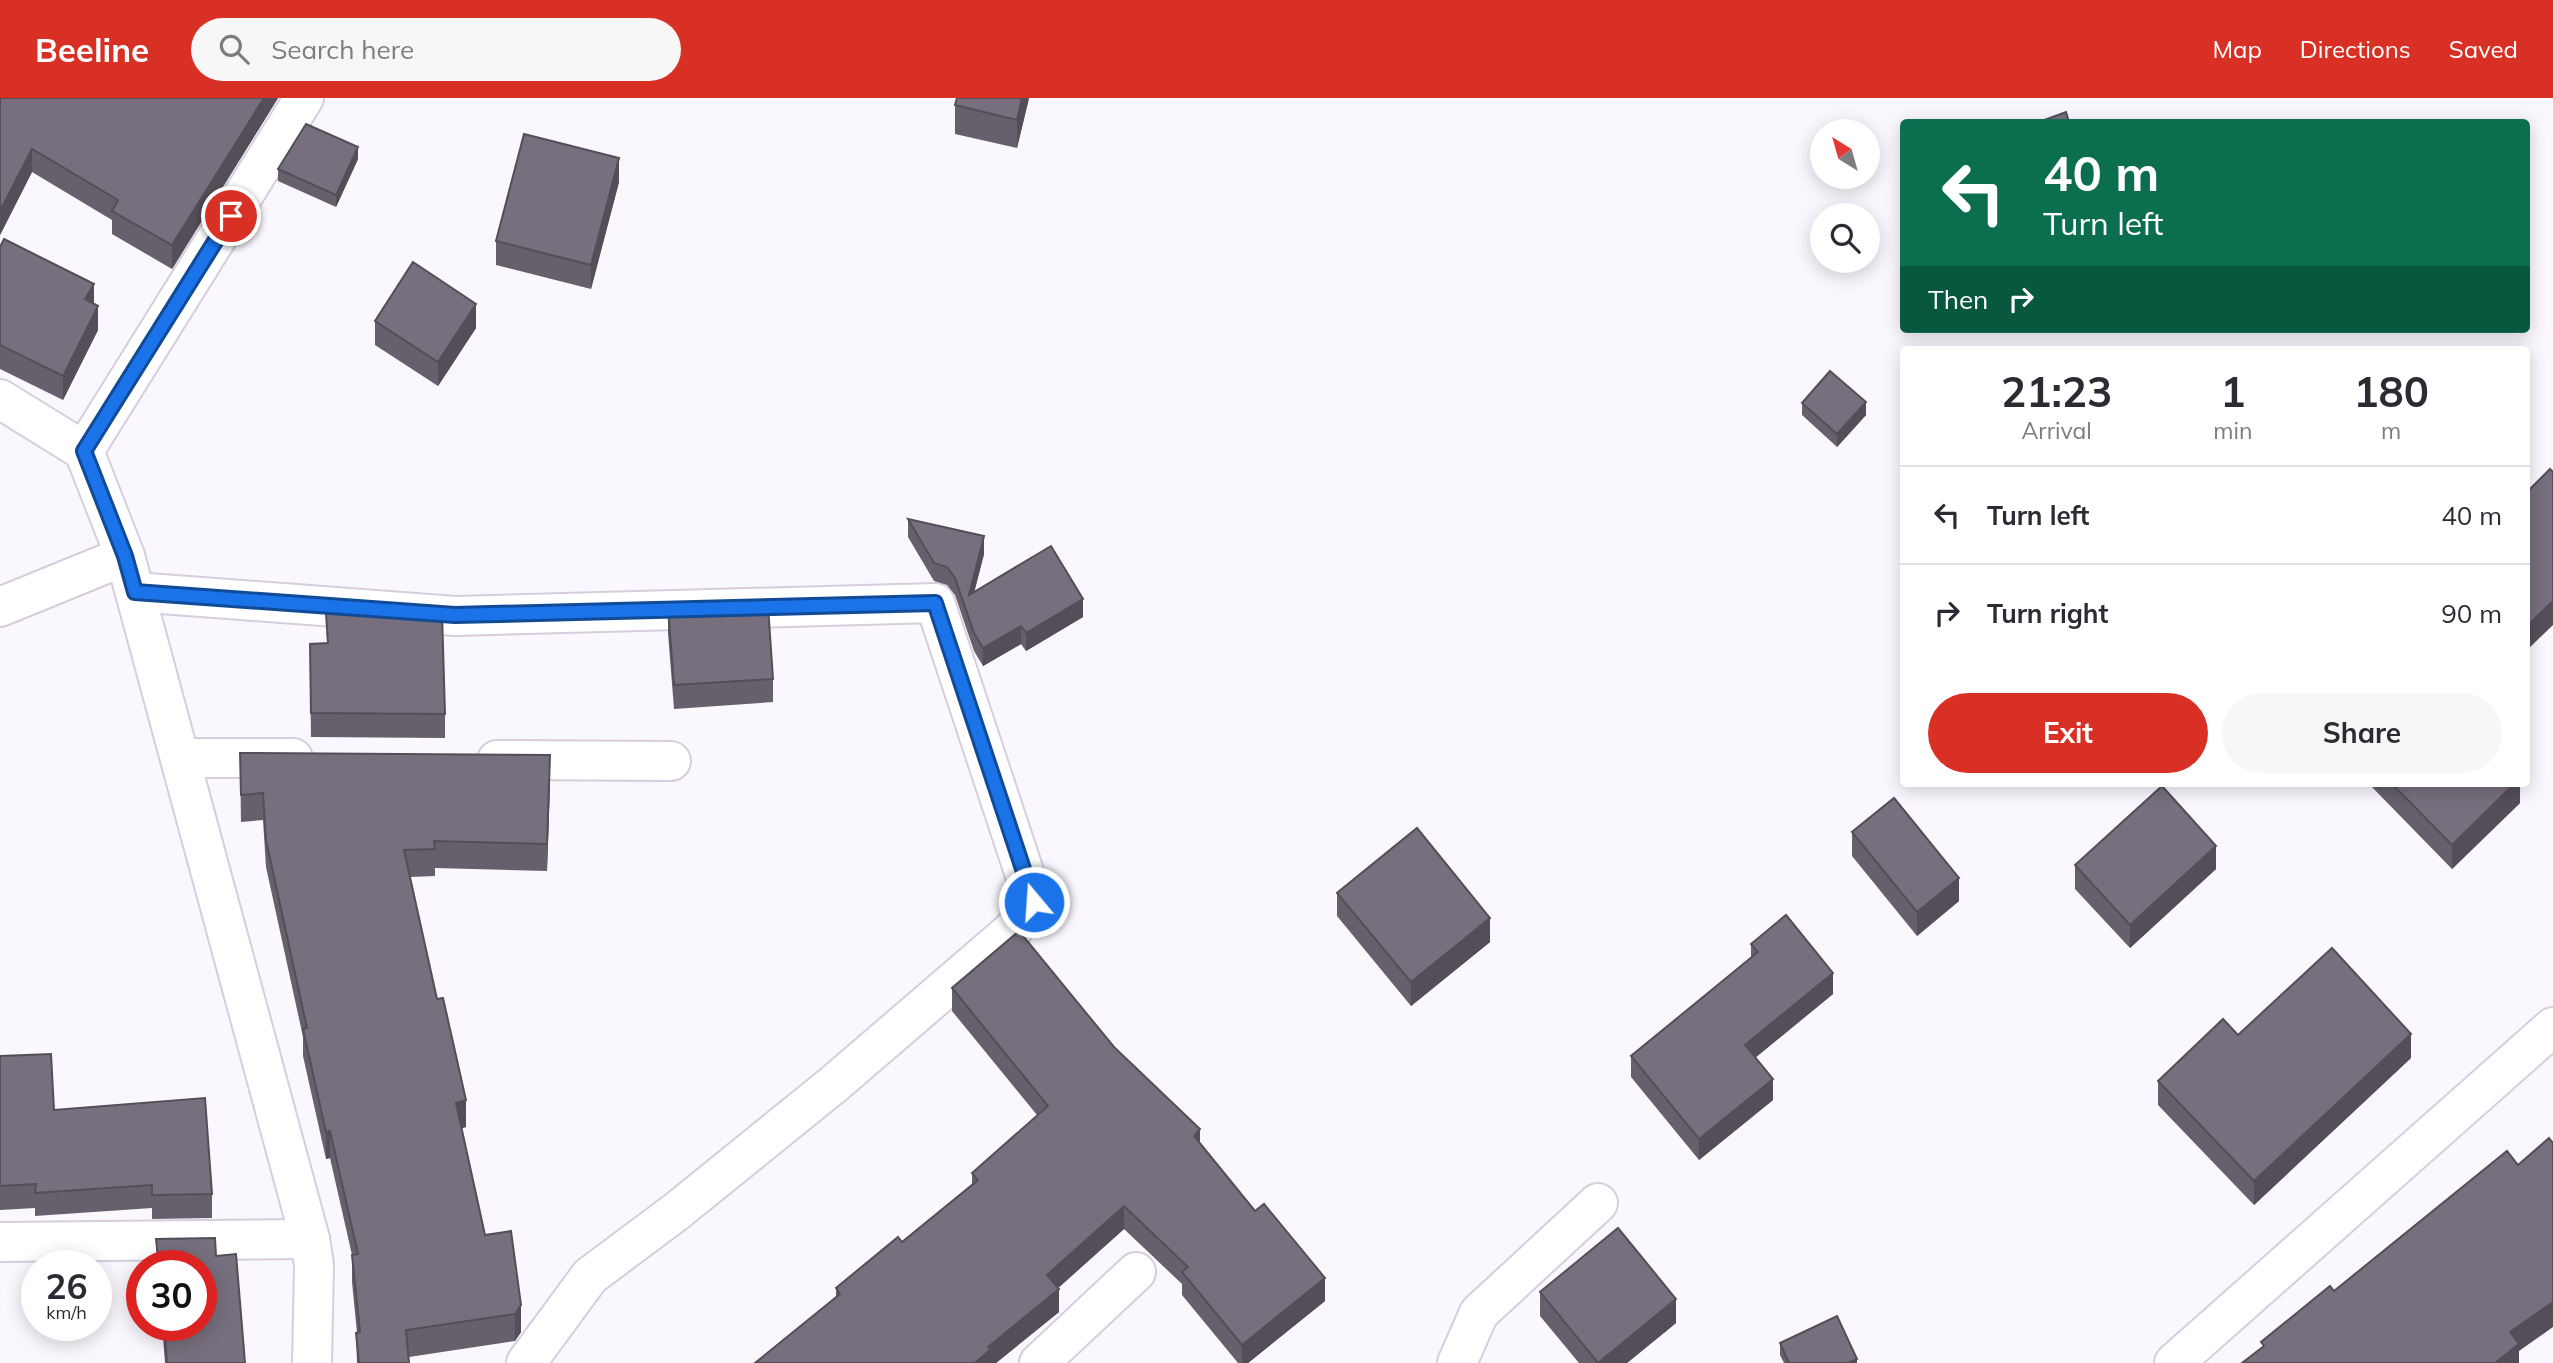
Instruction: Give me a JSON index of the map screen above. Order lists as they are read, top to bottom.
{
  "north": "top left",
  "page": {
    "header": "Beeline",
    "search": "Search here",
    "nav": ["Map", "Directions", "Saved"],
    "turn": ["40 m", "Turn left"],
    "then": "Then",
    "eta": [
      "21:23",
      "Arrival",
      "1",
      "min",
      "180",
      "m"
    ],
    "list": [
      {
        "name": "Turn left",
        "value": "40 m"
      },
      {
        "name": "Turn right",
        "value": "90 m"
      }
    ],
    "buttons": ["Exit", "Share"],
    "speed": "26 km/h",
    "limit": "30"
  }
}
